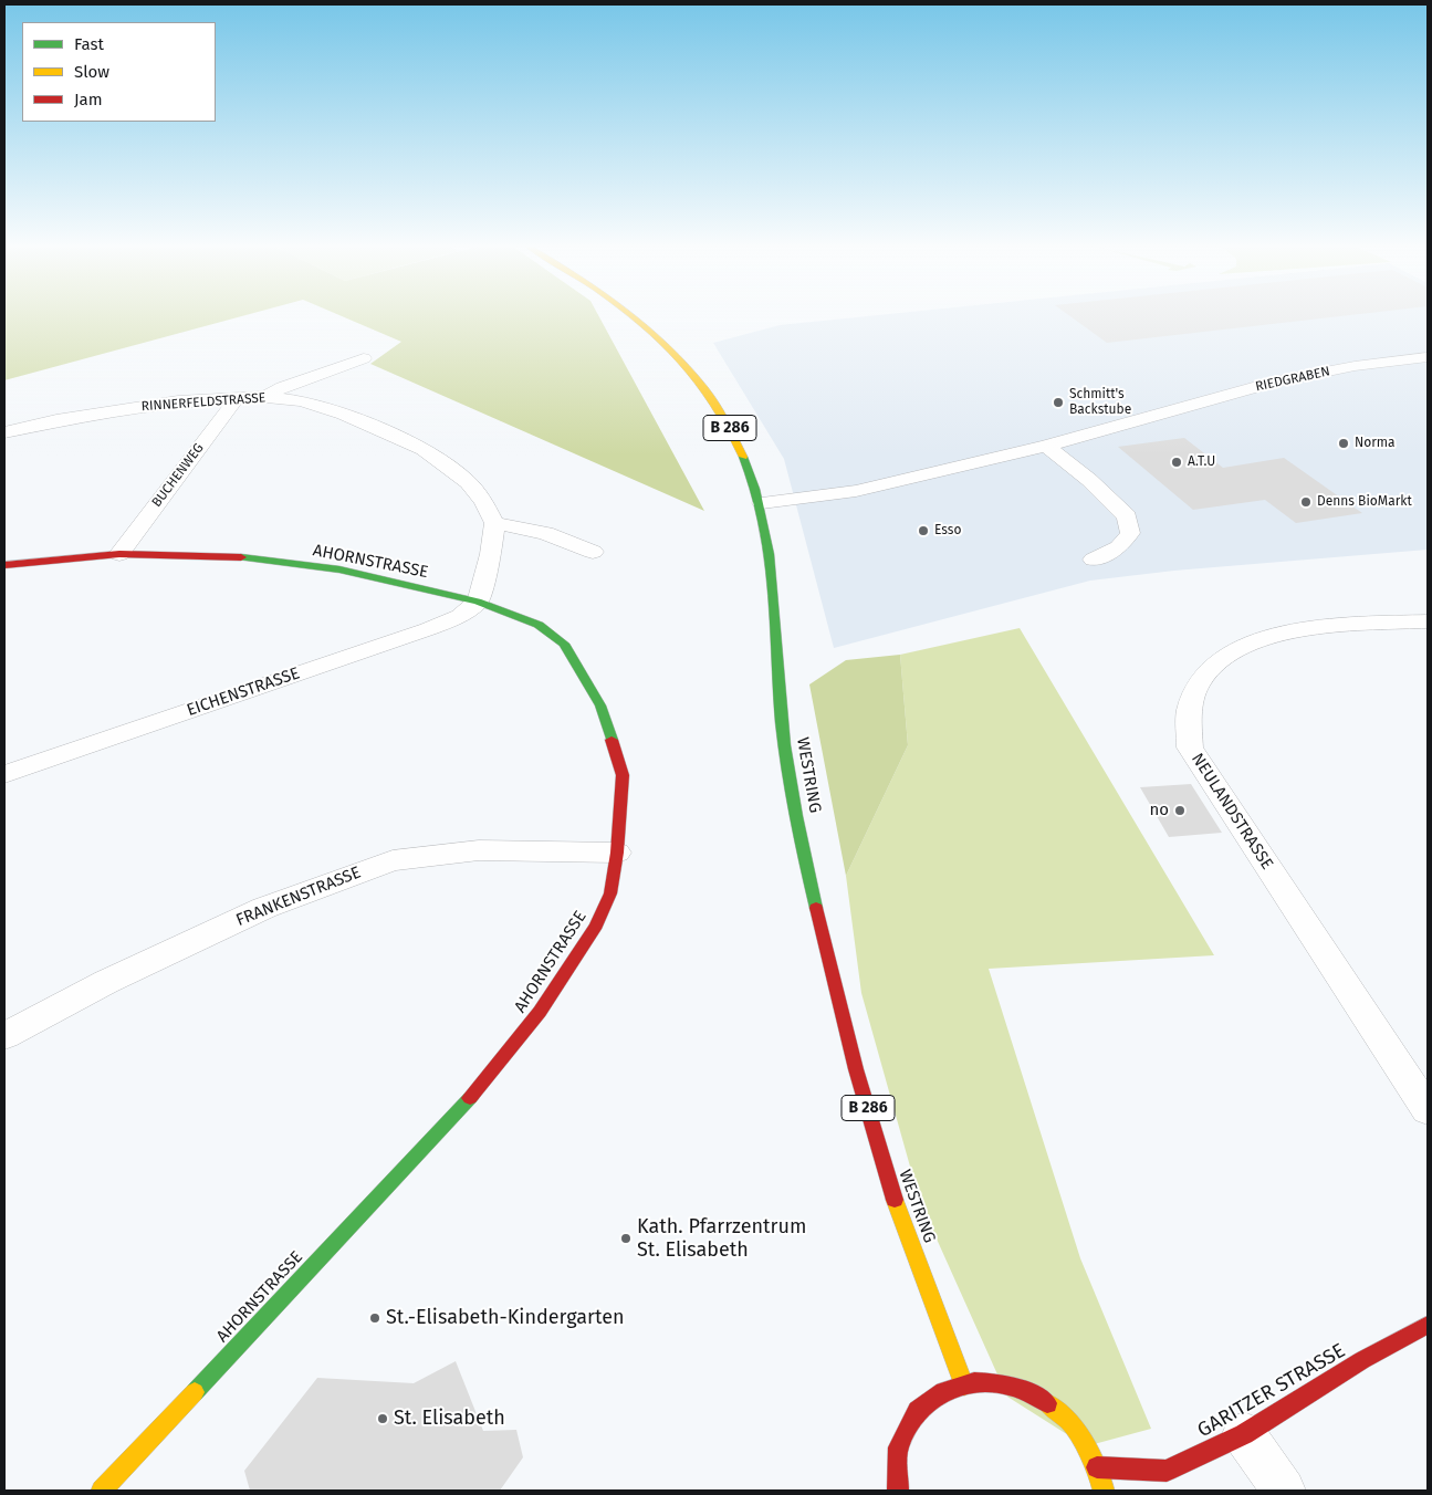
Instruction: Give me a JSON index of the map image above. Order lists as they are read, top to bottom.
{
  "streets": {
    "main road": [
      "B 286",
      "AHORNSTRASSE",
      "WESTRING",
      "GARITZER STRASSE"
    ],
    "street": [
      "RIEDGRABEN",
      "RINNERFELDSTRASSE",
      "BUCHENWEG",
      "EICHENSTRASSE",
      "NEULANDSTRASSE",
      "FRANKENSTRASSE"
    ]
  },
  "crossings": [
    ["RIEDGRABEN", "WESTRING"],
    ["RINNERFELDSTRASSE", "BUCHENWEG"],
    ["BUCHENWEG", "AHORNSTRASSE"],
    ["AHORNSTRASSE", "EICHENSTRASSE"],
    ["AHORNSTRASSE", "FRANKENSTRASSE"]
  ],
  "places": [
    "Schmitt's Backstube",
    "Norma",
    "A.T.U",
    "Denns BioMarkt",
    "Esso",
    "no",
    "Kath. Pfarrzentrum St. Elisabeth",
    "St.-Elisabeth-Kindergarten",
    "St. Elisabeth"
  ],
  "legend": ["Fast", "Slow", "Jam"]
}
